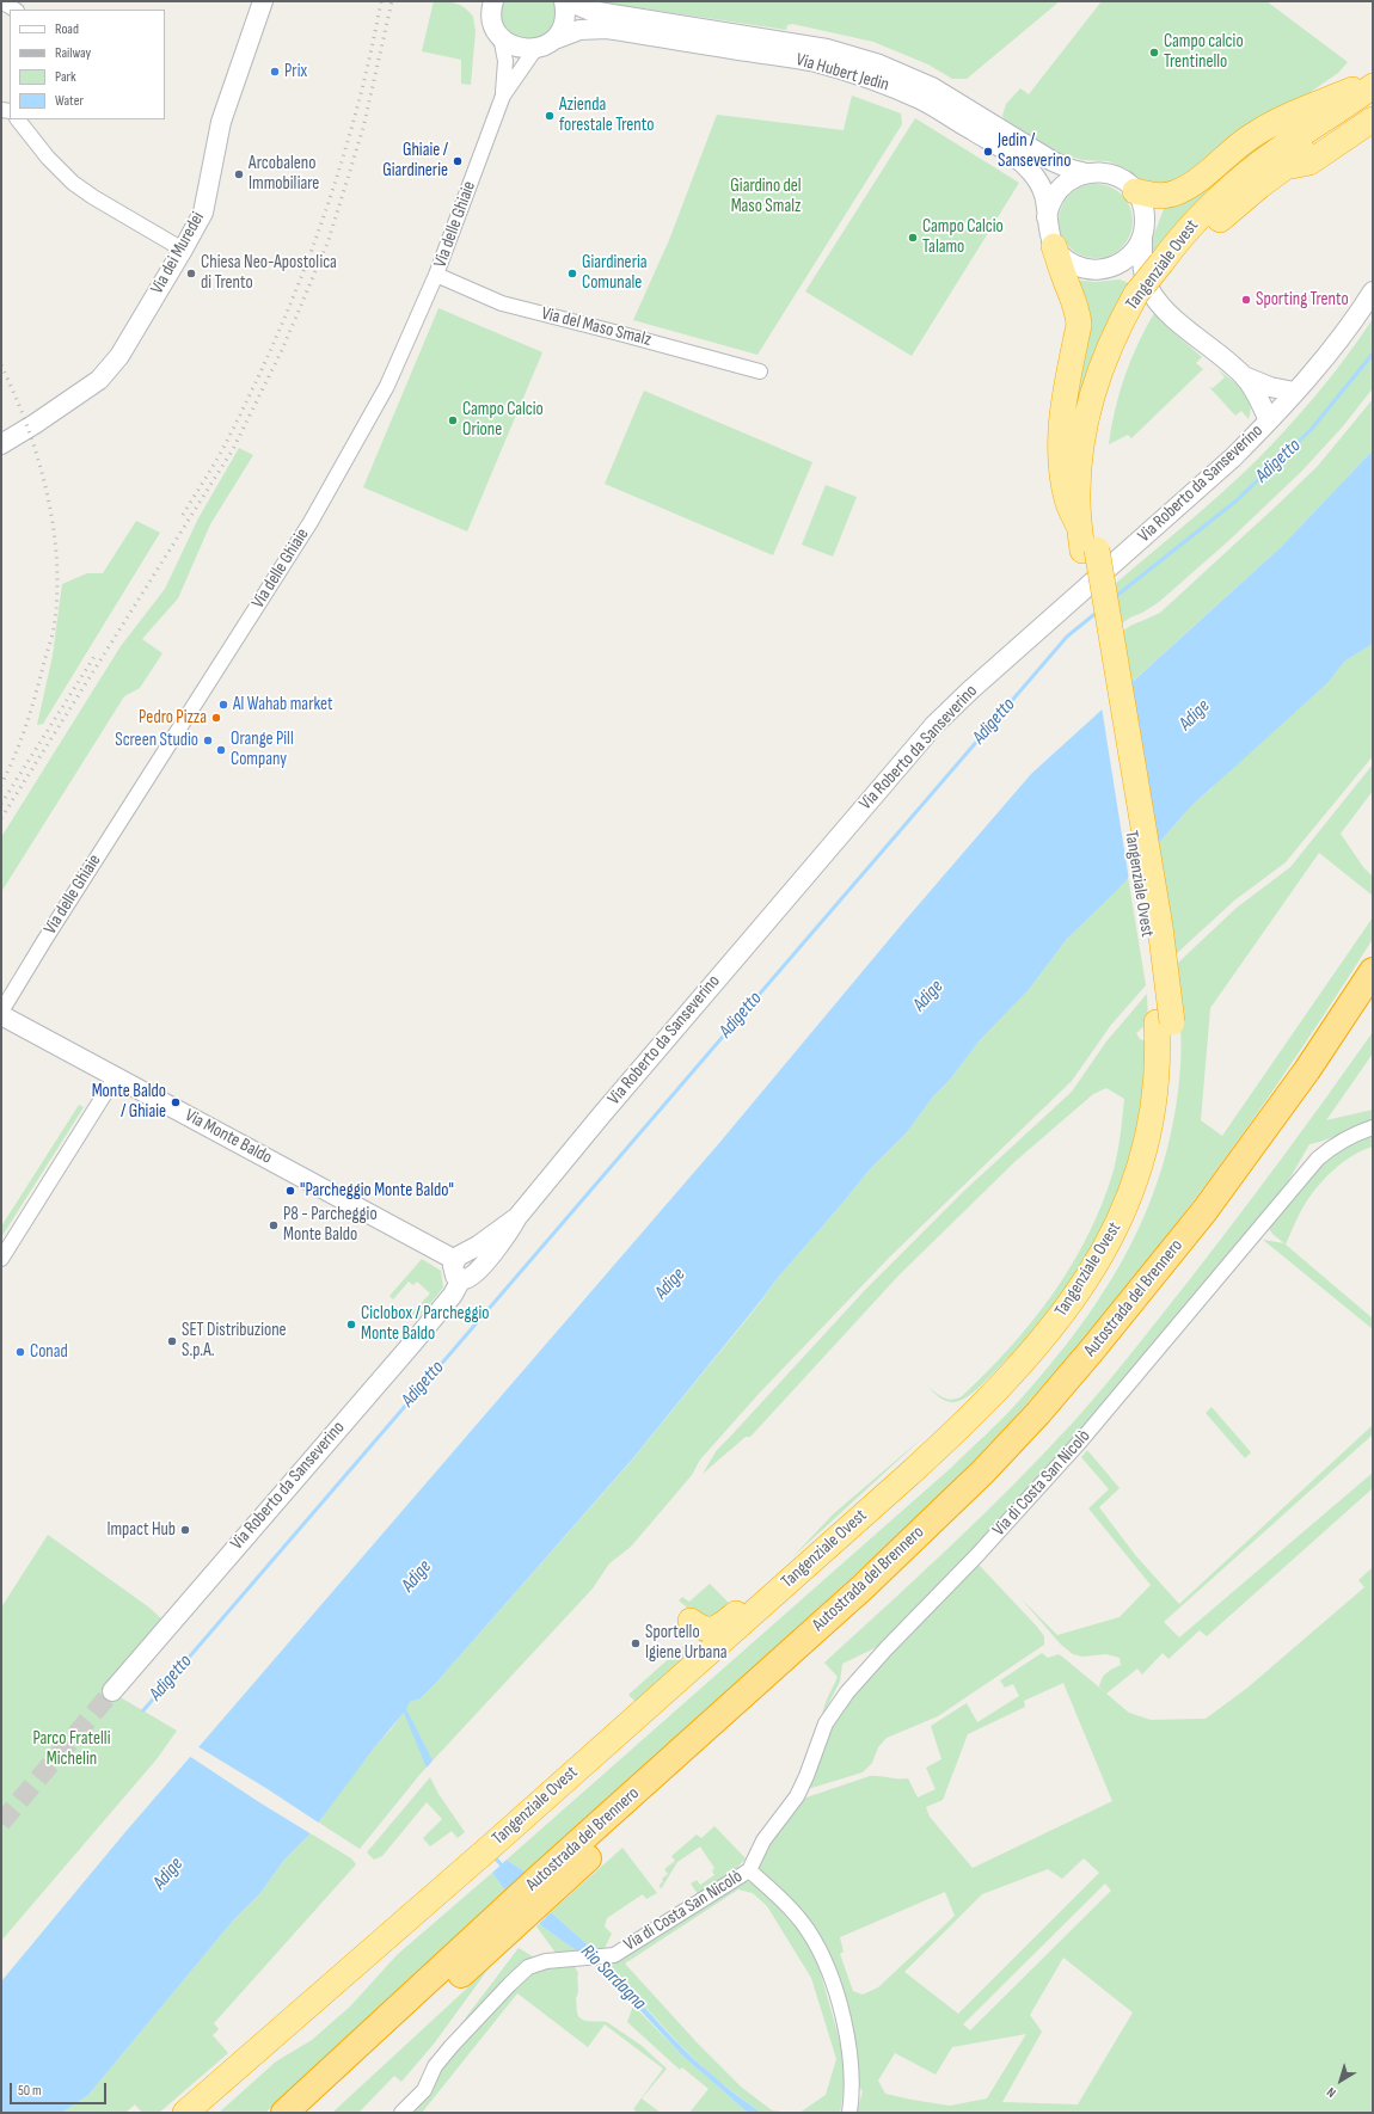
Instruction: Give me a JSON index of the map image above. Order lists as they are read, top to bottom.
{
  "streets": {
    "highway": ["Tangenziale Ovest", "Autostrada del Brennero"],
    "street": [
      "Via Hubert Jedin",
      "Via delle Ghiaie",
      "Via dei Muredei",
      "Via del Maso Smalz",
      "Via Roberto da Sanseverino",
      "Via Monte Baldo",
      "Via di Costa San Nicolò"
    ]
  },
  "crossings": [
    ["Via Hubert Jedin", "Via delle Ghiaie"],
    ["Via Hubert Jedin", "Tangenziale Ovest"],
    ["Via Hubert Jedin", "Via Roberto da Sanseverino"],
    ["Via delle Ghiaie", "Via del Maso Smalz"],
    ["Via Roberto da Sanseverino", "Via Monte Baldo"]
  ],
  "water": ["Adigetto", "Adige", "Rio Sardagna"],
  "parks": ["Giardino del Maso Smalz", "Parco Fratelli Michelin"],
  "places": [
    "Campo calcio Trentinello",
    "Prix",
    "Azienda forestale Trento",
    "Jedin / Sanseverino",
    "Ghiaie / Giardinerie",
    "Arcobaleno Immobiliare",
    "Campo Calcio Talamo",
    "Chiesa Neo-Apostolica di Trento",
    "Giardineria Comunale",
    "Sporting Trento",
    "Campo Calcio Orione",
    "Al Wahab market",
    "Pedro Pizza",
    "Screen Studio",
    "Orange Pill Company",
    "Monte Baldo / Ghiaie",
    "\"Parcheggio Monte Baldo\"",
    "P8 - Parcheggio Monte Baldo",
    "Ciclobox / Parcheggio Monte Baldo",
    "SET Distribuzione S.p.A.",
    "Conad",
    "Impact Hub",
    "Sportello Igiene Urbana"
  ],
  "legend": [
    "Road",
    "Railway",
    "Park",
    "Water"
  ],
  "scale_bar": "50 m",
  "north": "bottom left"
}
